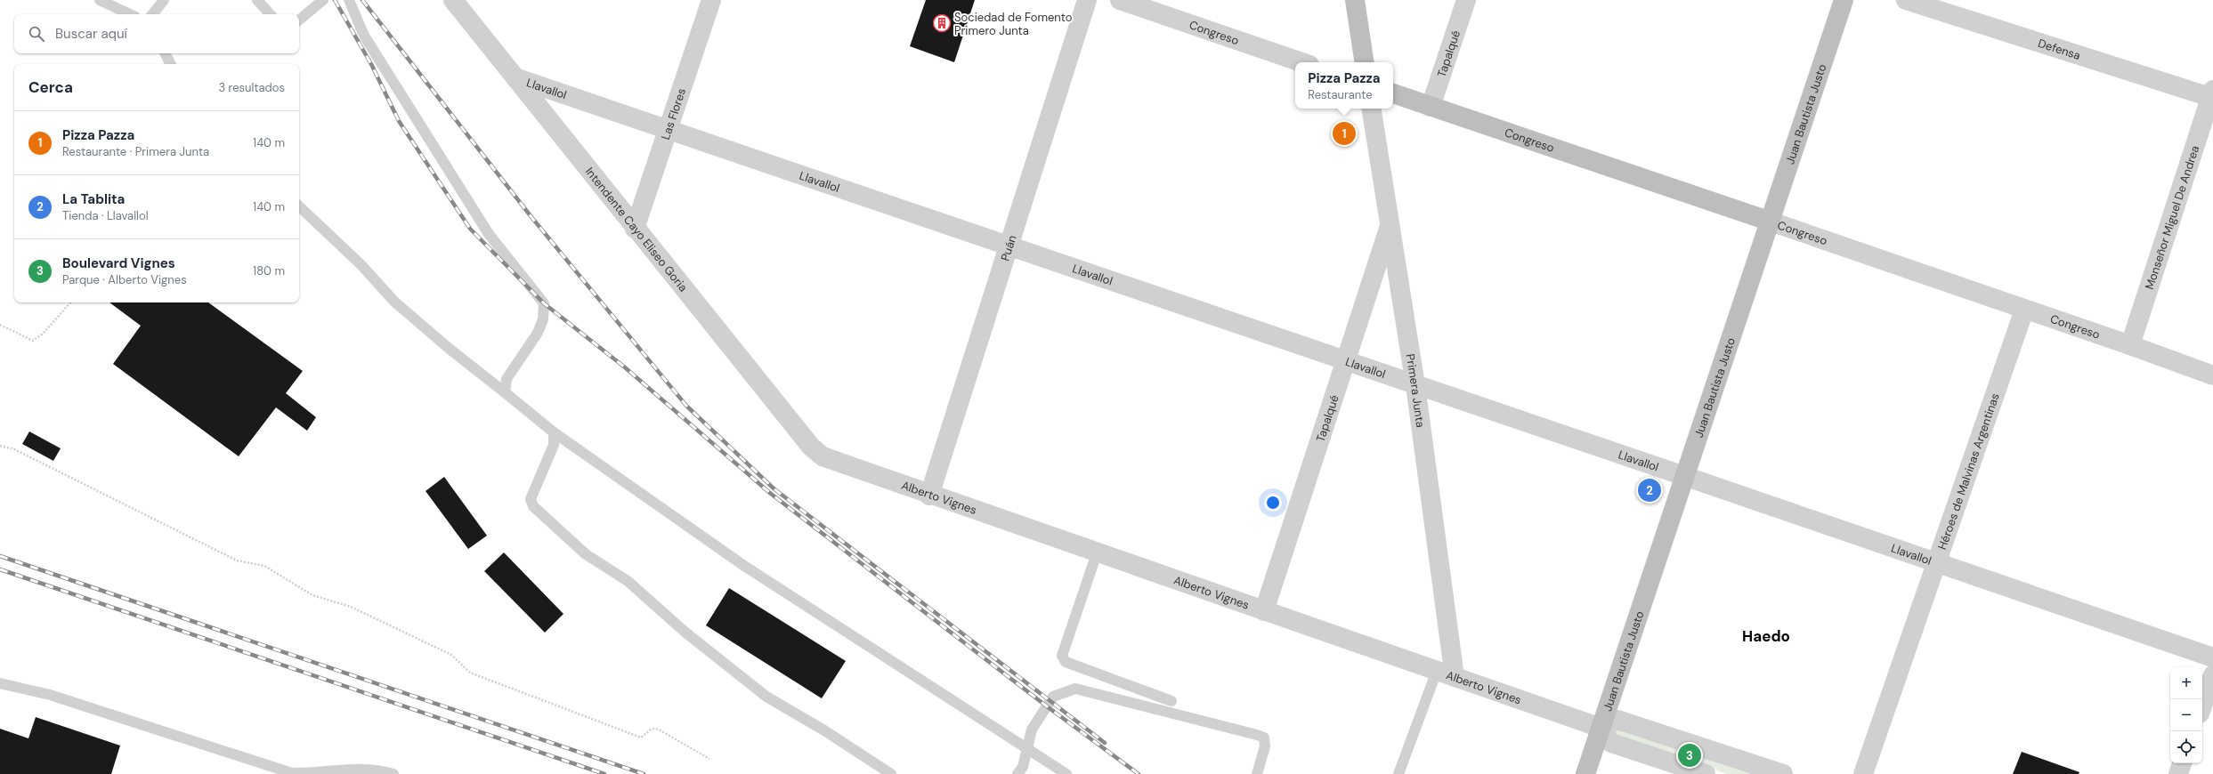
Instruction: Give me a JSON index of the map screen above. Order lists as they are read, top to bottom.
{
  "streets": {
    "street": [
      "Congreso",
      "Defensa",
      "Tapalqué",
      "Llavallol",
      "Las Flores",
      "Juan Bautista Justo",
      "Monseñor Miguel De Andrea",
      "Intendente Cayo Eliseo Goria",
      "Puán",
      "Primera Junta",
      "Héroes de Malvinas Argentinas",
      "Alberto Vignes"
    ]
  },
  "crossings": [
    ["Congreso", "Tapalqué"],
    ["Congreso", "Juan Bautista Justo"],
    ["Congreso", "Monseñor Miguel De Andrea"],
    ["Congreso", "Héroes de Malvinas Argentinas"],
    ["Defensa", "Monseñor Miguel De Andrea"],
    ["Tapalqué", "Llavallol"],
    ["Tapalqué", "Primera Junta"],
    ["Tapalqué", "Alberto Vignes"],
    ["Llavallol", "Las Flores"],
    ["Llavallol", "Juan Bautista Justo"],
    ["Llavallol", "Intendente Cayo Eliseo Goria"],
    ["Llavallol", "Puán"],
    ["Llavallol", "Primera Junta"],
    ["Llavallol", "Héroes de Malvinas Argentinas"],
    ["Las Flores", "Intendente Cayo Eliseo Goria"],
    ["Juan Bautista Justo", "Alberto Vignes"],
    ["Intendente Cayo Eliseo Goria", "Alberto Vignes"],
    ["Puán", "Alberto Vignes"],
    ["Primera Junta", "Alberto Vignes"]
  ],
  "districts": ["Haedo"],
  "places": {
    "building": ["Sociedad de Fomento Primero Junta"]
  },
  "page": {
    "search": "Buscar aquí",
    "popup": ["Pizza Pazza", "Restaurante"],
    "heading": ["Cerca", "3 resultados"],
    "list": [
      {
        "mark": "1",
        "name": "Pizza Pazza",
        "note": "Restaurante · Primera Junta",
        "value": "140 m"
      },
      {
        "mark": "2",
        "name": "La Tablita",
        "note": "Tienda · Llavallol",
        "value": "140 m"
      },
      {
        "mark": "3",
        "name": "Boulevard Vignes",
        "note": "Parque · Alberto Vignes",
        "value": "180 m"
      }
    ],
    "pins": ["1", "2", "3"],
    "map_buttons": ["+", "−"]
  }
}
